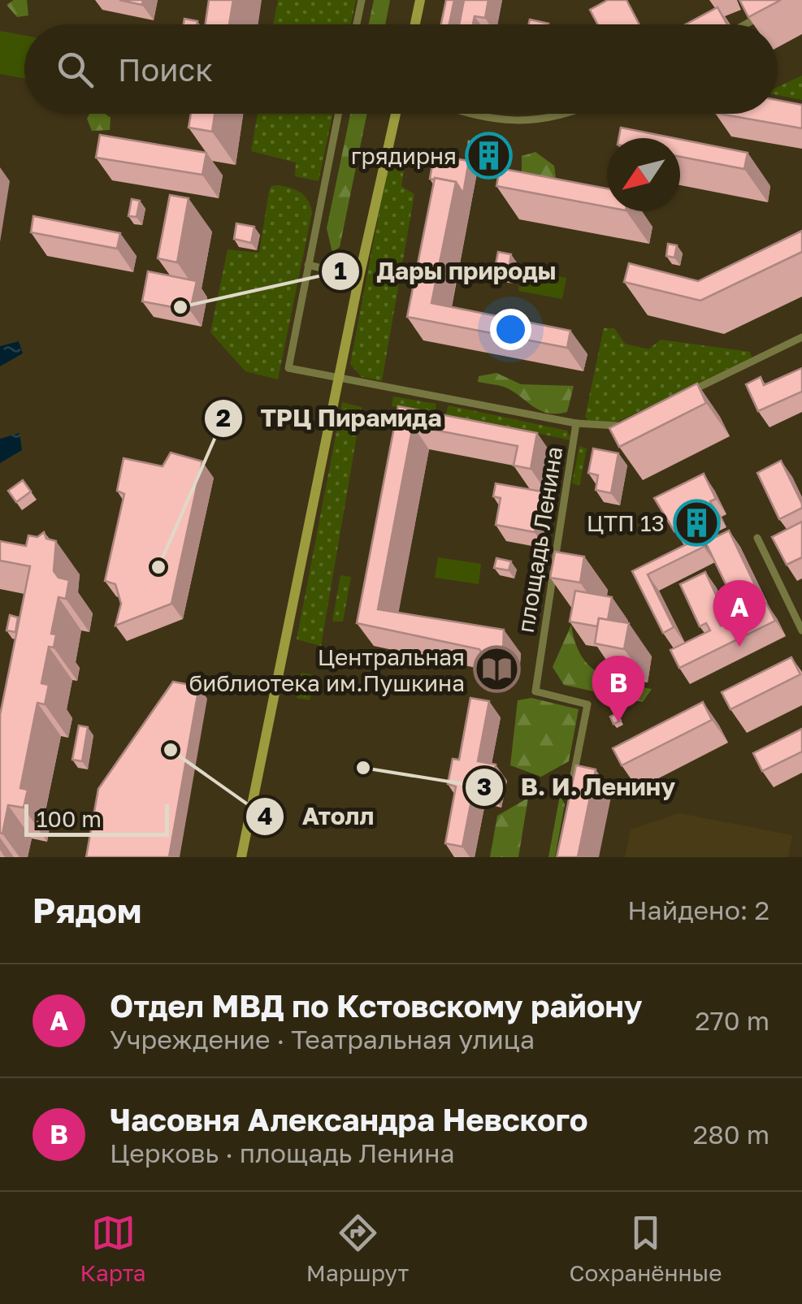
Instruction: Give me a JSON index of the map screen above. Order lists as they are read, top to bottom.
{
  "streets": {
    "street": ["площадь Ленина"]
  },
  "places": {
    "building": ["грядирня", "ЦТП 13"],
    "other": [
      "Дары природы",
      "ТРЦ Пирамида",
      "Атолл",
      "В. И. Ленину"
    ],
    "library": ["Центральная библиотека им.Пушкина"]
  },
  "scale_bar": "100 m",
  "north": "bottom left",
  "page": {
    "search": "Поиск",
    "pins": ["A", "B"],
    "scale": "100 m",
    "heading": ["Рядом", "Найдено: 2"],
    "list": [
      {
        "mark": "A",
        "name": "Отдел МВД по Кстовскому району",
        "note": "Учреждение · Театральная улица",
        "value": "270 m"
      },
      {
        "mark": "B",
        "name": "Часовня Александра Невского",
        "note": "Церковь · площадь Ленина",
        "value": "280 m"
      }
    ],
    "nav": ["Карта", "Маршрут", "Сохранённые"]
  }
}
